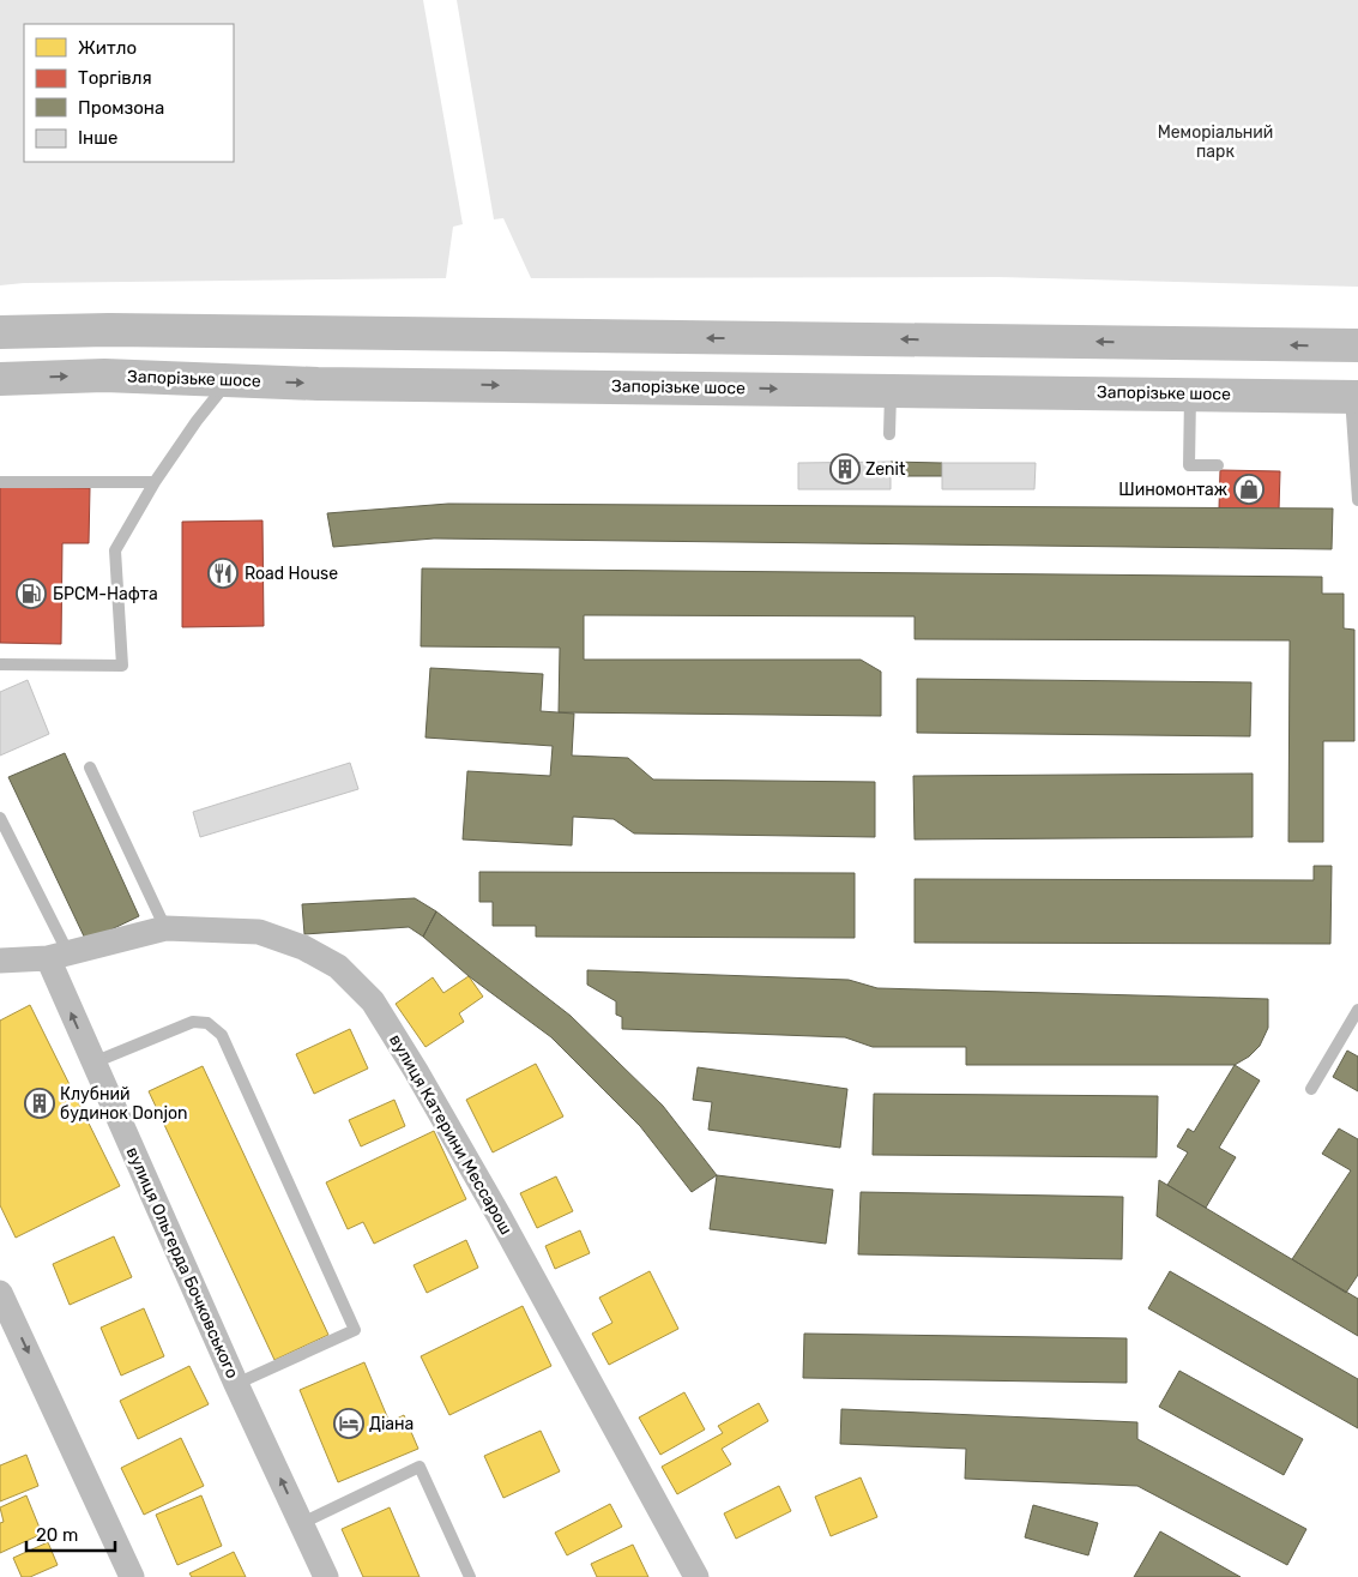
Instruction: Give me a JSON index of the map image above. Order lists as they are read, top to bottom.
{
  "streets": {
    "main road": ["Запорізьке шосе"],
    "street": ["вулиця Катерини Мессарош", "вулиця Ольгерда Бочковського"]
  },
  "crossings": [
    ["вулиця Катерини Мессарош", "вулиця Ольгерда Бочковського"]
  ],
  "parks": ["Меморіальний парк"],
  "places": {
    "building": ["Zenit", "Клубний будинок Donjon"],
    "shop": ["Шиномонтаж"],
    "restaurant": ["Road House"],
    "fuel station": ["БРСМ-Нафта"],
    "hotel": ["Діана"]
  },
  "legend": [
    "Житло",
    "Торгівля",
    "Промзона",
    "Інше"
  ],
  "scale_bar": "20 m"
}
